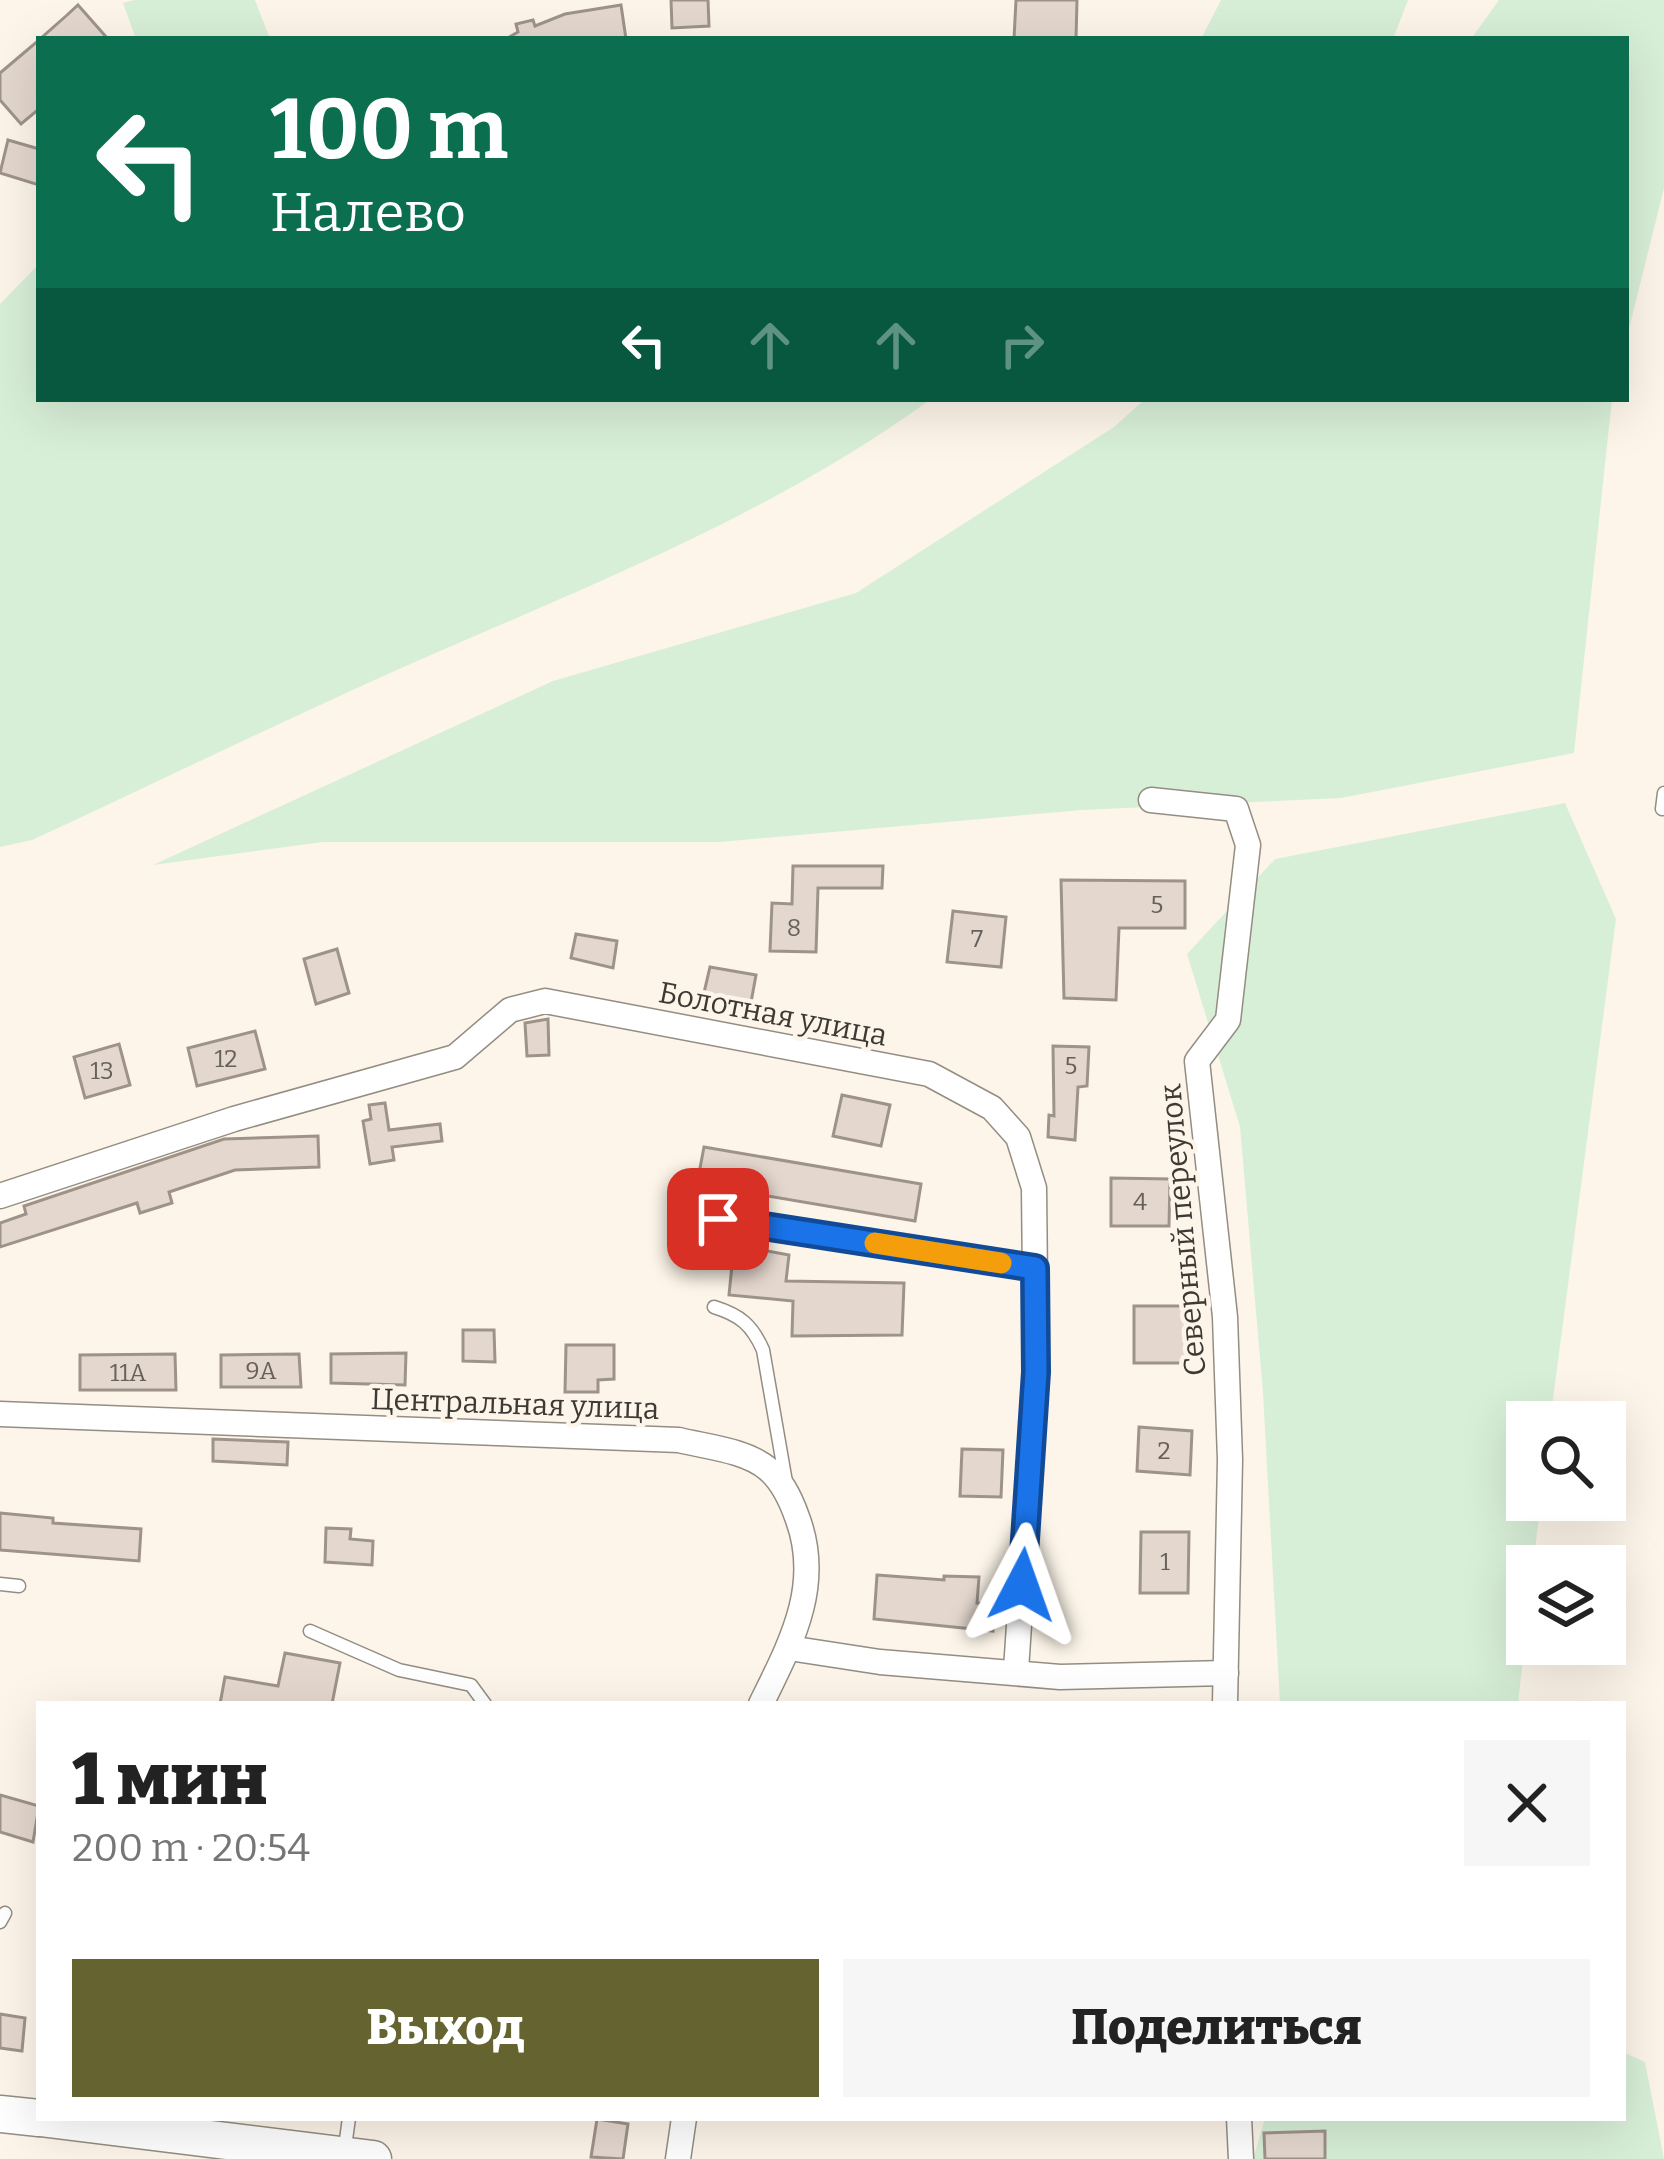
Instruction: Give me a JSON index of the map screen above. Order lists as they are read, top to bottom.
{
  "streets": {
    "street": ["Болотная улица", "Северный переулок", "Центральная улица"]
  },
  "house_numbers": [
    "5",
    "8",
    "7",
    "12",
    "5",
    "13",
    "4",
    "9А",
    "11А",
    "2",
    "1"
  ],
  "page": {
    "turn": ["100 m", "Налево"],
    "heading": ["1 мин", "200 m · 20:54"],
    "buttons": ["Выход", "Поделиться"]
  }
}
